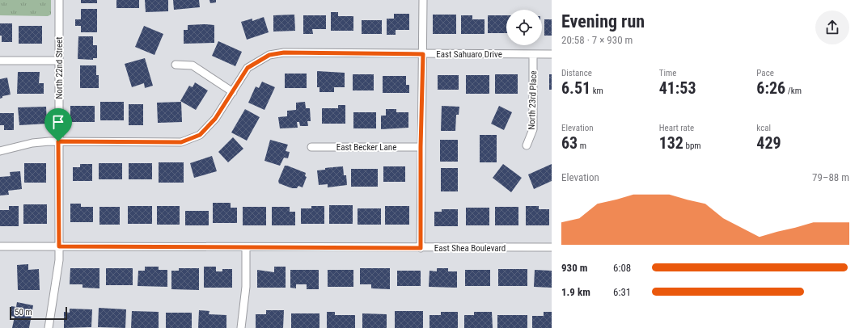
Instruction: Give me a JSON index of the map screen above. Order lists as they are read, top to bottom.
{
  "streets": {
    "street": [
      "East Sahuaro Drive",
      "North 22nd Street",
      "North 23rd Place",
      "East Becker Lane",
      "East Shea Boulevard"
    ]
  },
  "crossings": [
    ["East Sahuaro Drive", "North 22nd Street"],
    ["East Sahuaro Drive", "North 23rd Place"],
    ["North 22nd Street", "East Shea Boulevard"]
  ],
  "scale_bar": "50 m",
  "page": {
    "heading": ["Evening run", "20:58 · 7 × 930 m"],
    "stats": [
      ["Distance", "6.51 km"],
      ["Time", "41:53"],
      ["Pace", "6:26 /km"],
      ["Elevation", "63 m"],
      ["Heart rate", "132 bpm"],
      ["kcal", "429"]
    ],
    "chart": ["Elevation", "79–88 m"],
    "list": [
      {
        "name": "930 m",
        "note": "6:08"
      },
      {
        "name": "1.9 km",
        "note": "6:31"
      }
    ],
    "scale": "50 m"
  }
}
